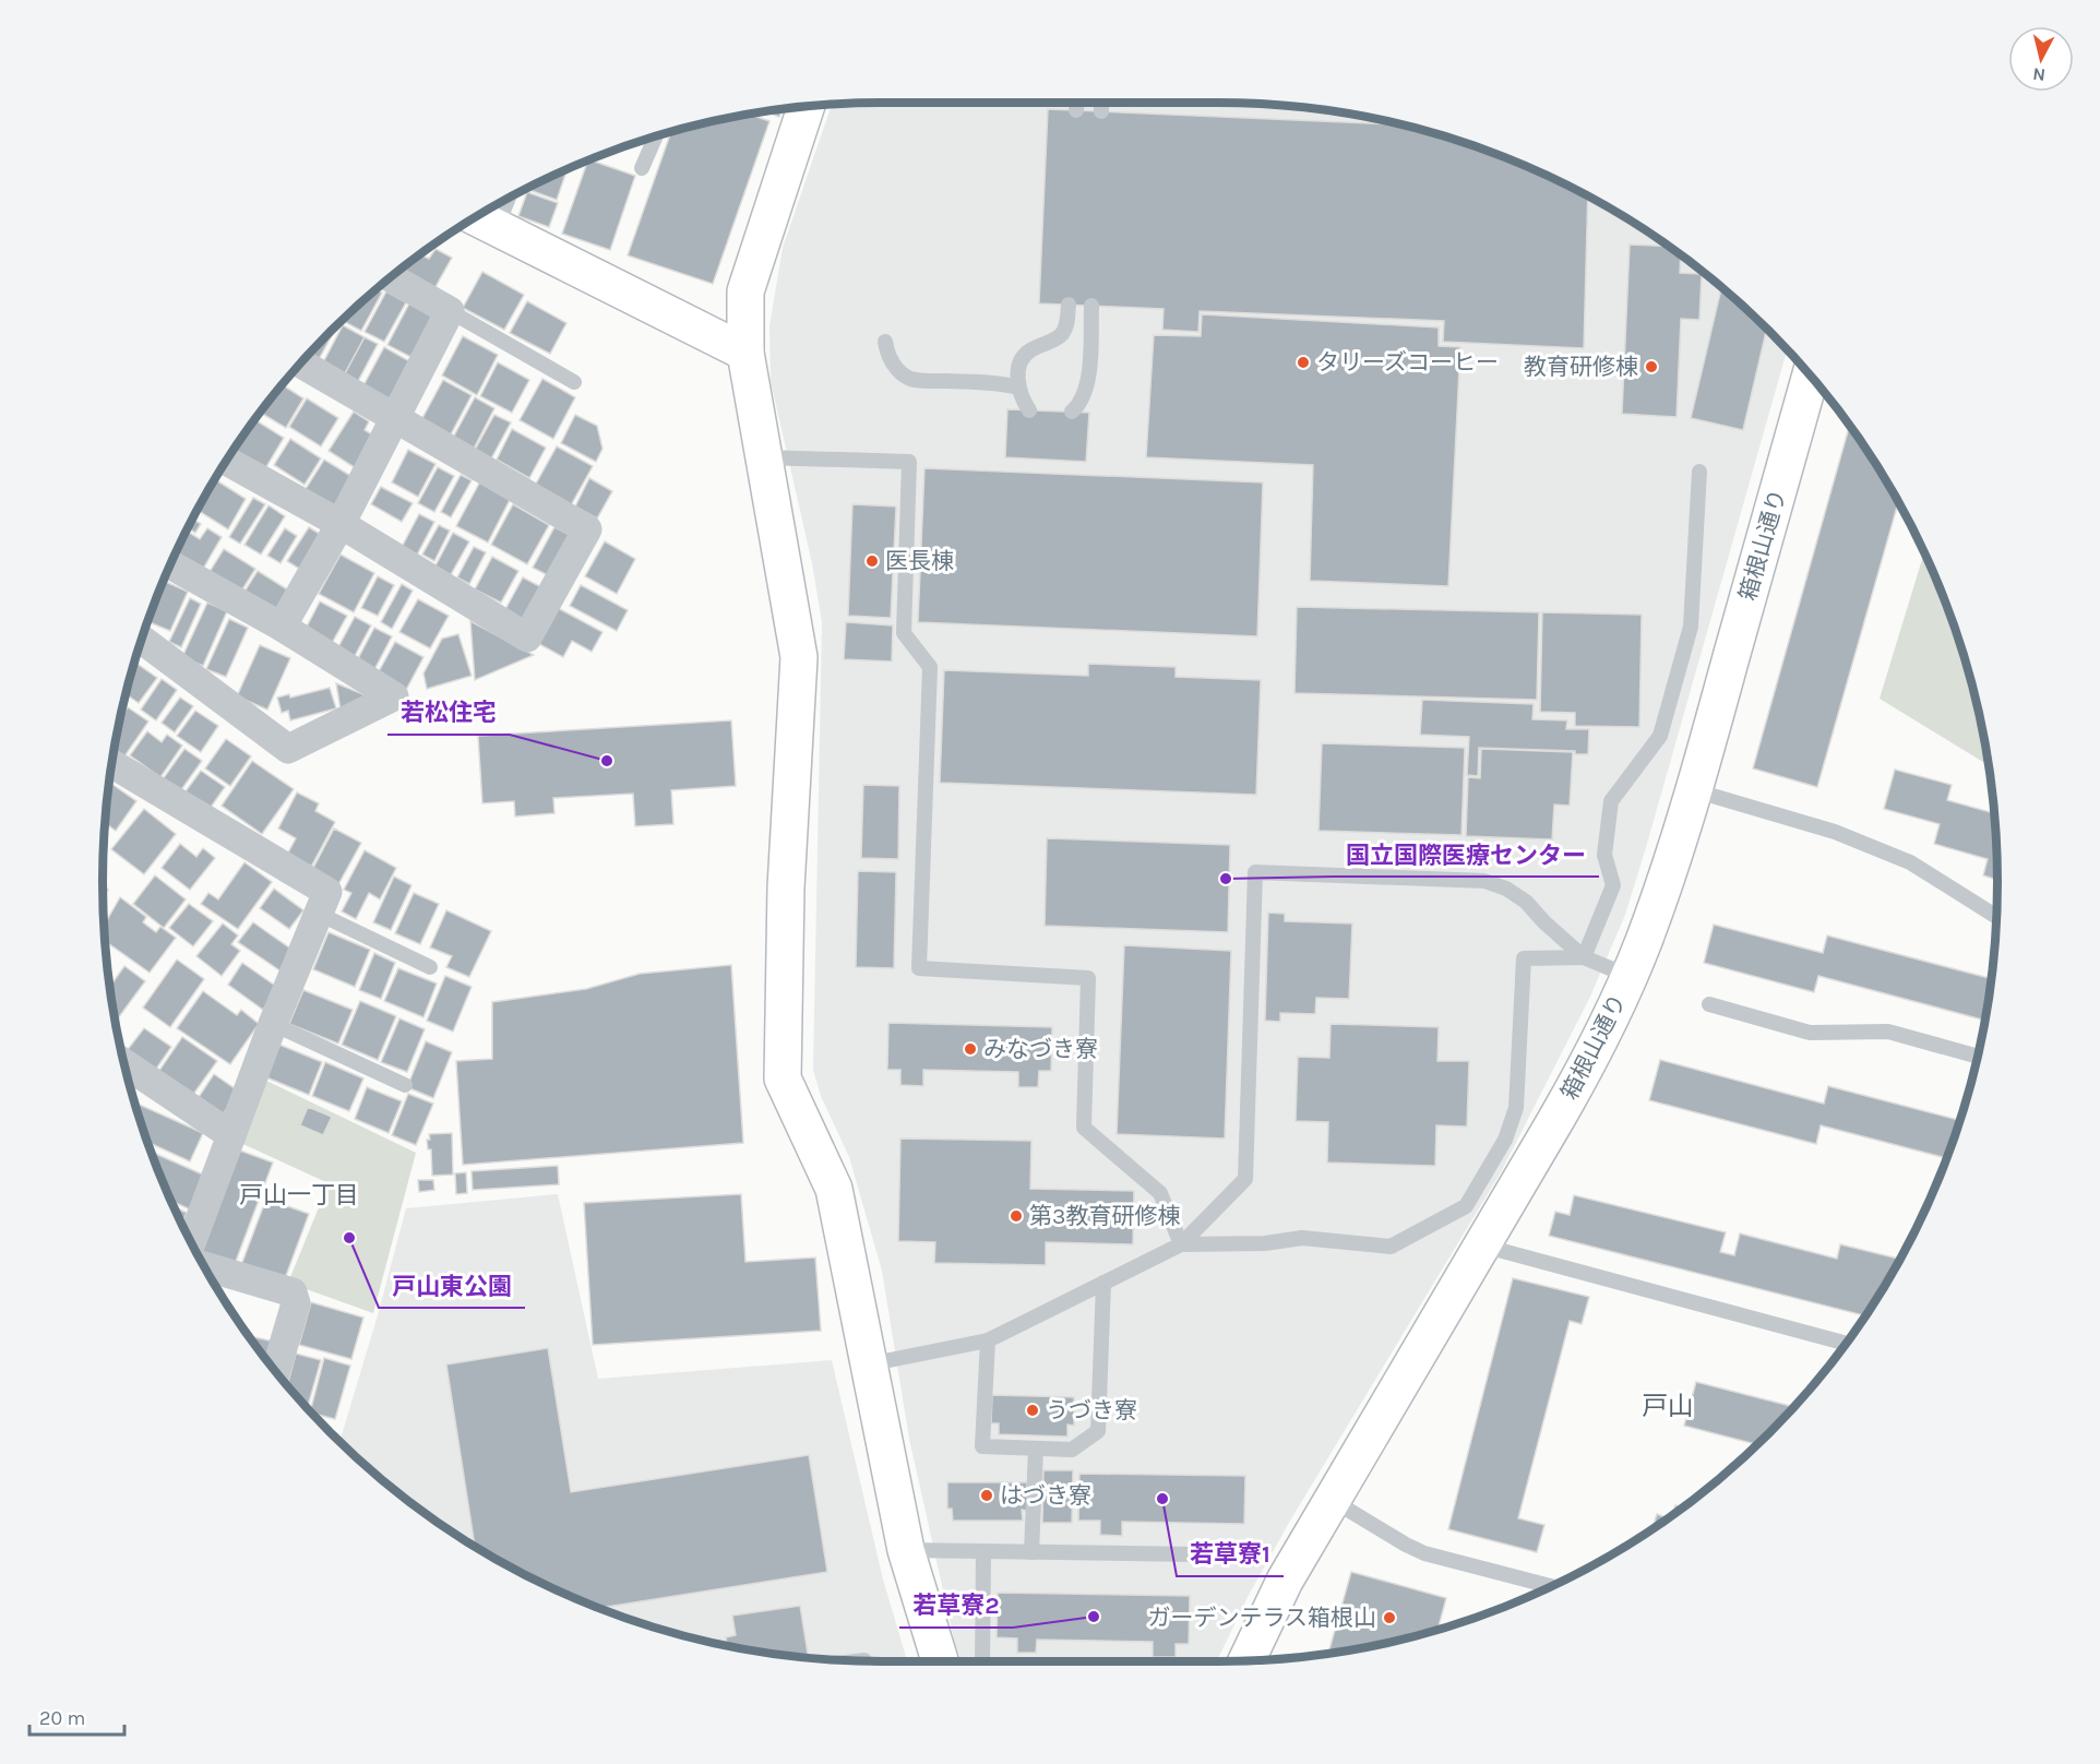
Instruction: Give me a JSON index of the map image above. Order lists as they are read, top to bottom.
{
  "streets": {
    "street": ["箱根山通り"]
  },
  "districts": ["戸山一丁目", "戸山"],
  "places": [
    "タリーズコーヒー",
    "教育研修棟",
    "医長棟",
    "若松住宅",
    "国立国際医療センター",
    "みなづき寮",
    "第3教育研修棟",
    "戸山東公園",
    "うづき寮",
    "はづき寮",
    "若草寮1",
    "若草寮2",
    "ガーデンテラス箱根山"
  ],
  "scale_bar": "20 m",
  "north": "bottom"
}
